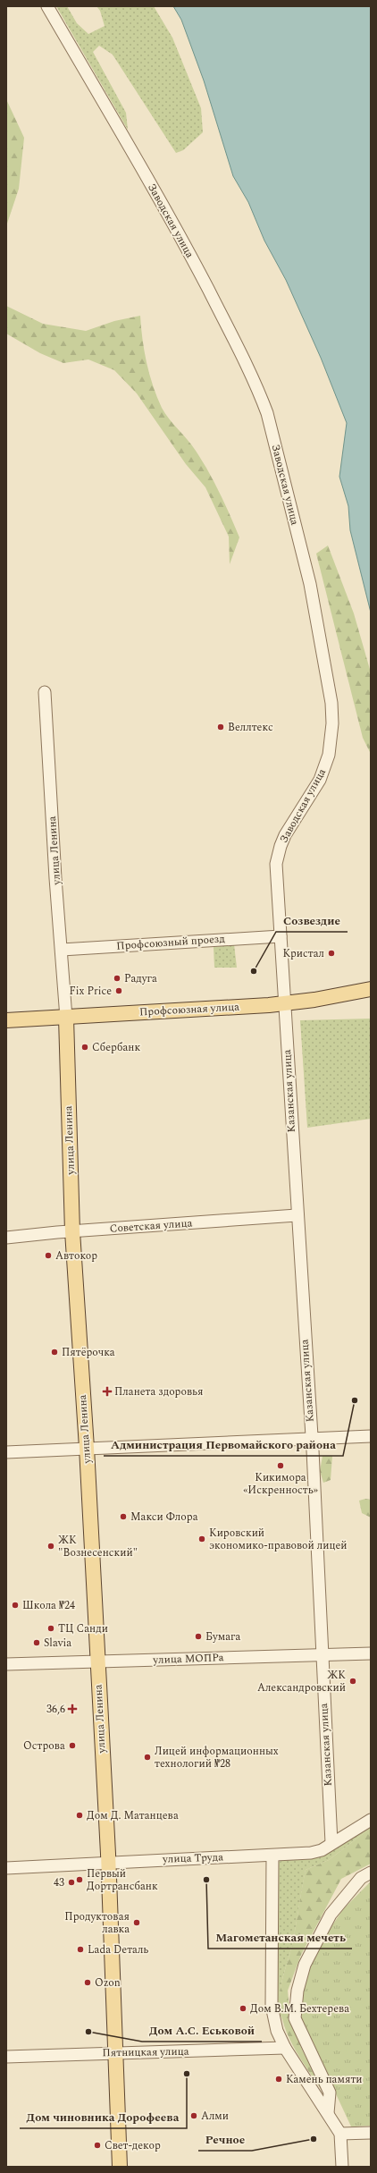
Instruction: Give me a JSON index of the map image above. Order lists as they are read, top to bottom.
{
  "streets": {
    "main road": ["улица Ленина", "Профсоюзная улица"],
    "street": [
      "Заводская улица",
      "Профсоюзный проезд",
      "Казанская улица",
      "Советская улица",
      "улица МОПРа",
      "улица Труда",
      "Пятницкая улица"
    ]
  },
  "crossings": [
    ["Заводская улица", "Профсоюзный проезд"],
    ["Заводская улица", "Профсоюзная улица"],
    ["Заводская улица", "Казанская улица"],
    ["улица Ленина", "Профсоюзный проезд"],
    ["улица Ленина", "Профсоюзная улица"],
    ["улица Ленина", "Советская улица"],
    ["улица Ленина", "улица МОПРа"],
    ["улица Ленина", "улица Труда"],
    ["улица Ленина", "Пятницкая улица"],
    ["Профсоюзная улица", "Казанская улица"],
    ["Казанская улица", "Советская улица"],
    ["Казанская улица", "улица МОПРа"],
    ["Казанская улица", "улица Труда"]
  ],
  "places": {
    "other": [
      "Веллтекс",
      "Кристал",
      "Созвездие",
      "Радуга",
      "Fix Price",
      "Сбербанк",
      "Автокор",
      "Пятёрочка",
      "Администрация Первомайского района",
      "Кикимора «Искренность»",
      "Макси Флора",
      "Кировский экономико-правовой лицей",
      "ЖК \"Вознесенский\"",
      "Школа №24",
      "ТЦ Санди",
      "Бумага",
      "Slavia",
      "ЖК Александровский",
      "Острова",
      "Лицей информационных технологий №28",
      "Дом Д. Матанцева",
      "Первый Дортрансбанк",
      "Магометанская мечеть",
      "43",
      "Продуктовая лавка",
      "Lada Dеталь",
      "Ozon",
      "Дом В.М. Бехтерева",
      "Дом А.С. Еськовой",
      "Дом чиновника Дорофеева",
      "Камень памяти",
      "Алми",
      "Речное",
      "Свет-декор"
    ],
    "health": ["Планета здоровья", "36,6"]
  }
}
